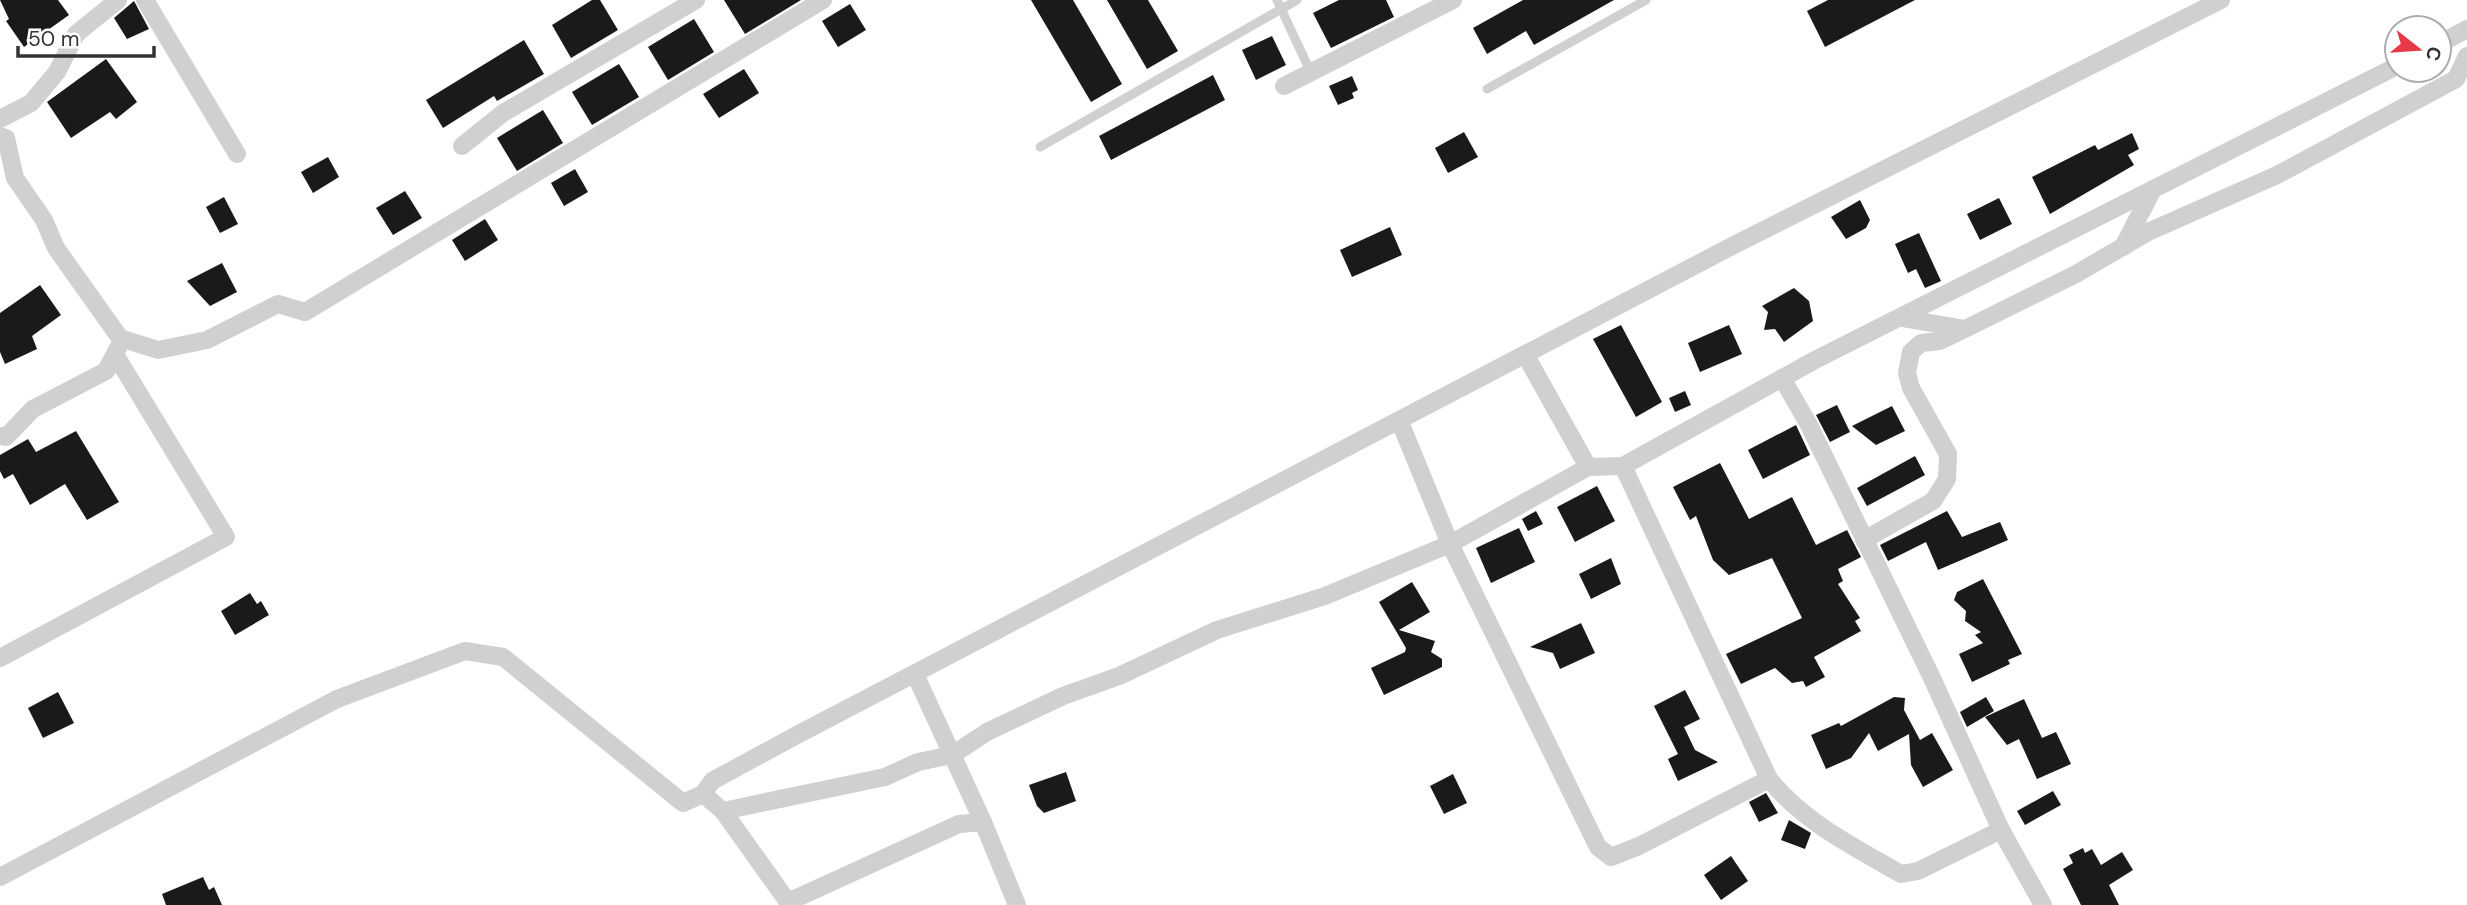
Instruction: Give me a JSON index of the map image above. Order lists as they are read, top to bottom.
{
  "scale_bar": "50 m",
  "north": "right"
}
